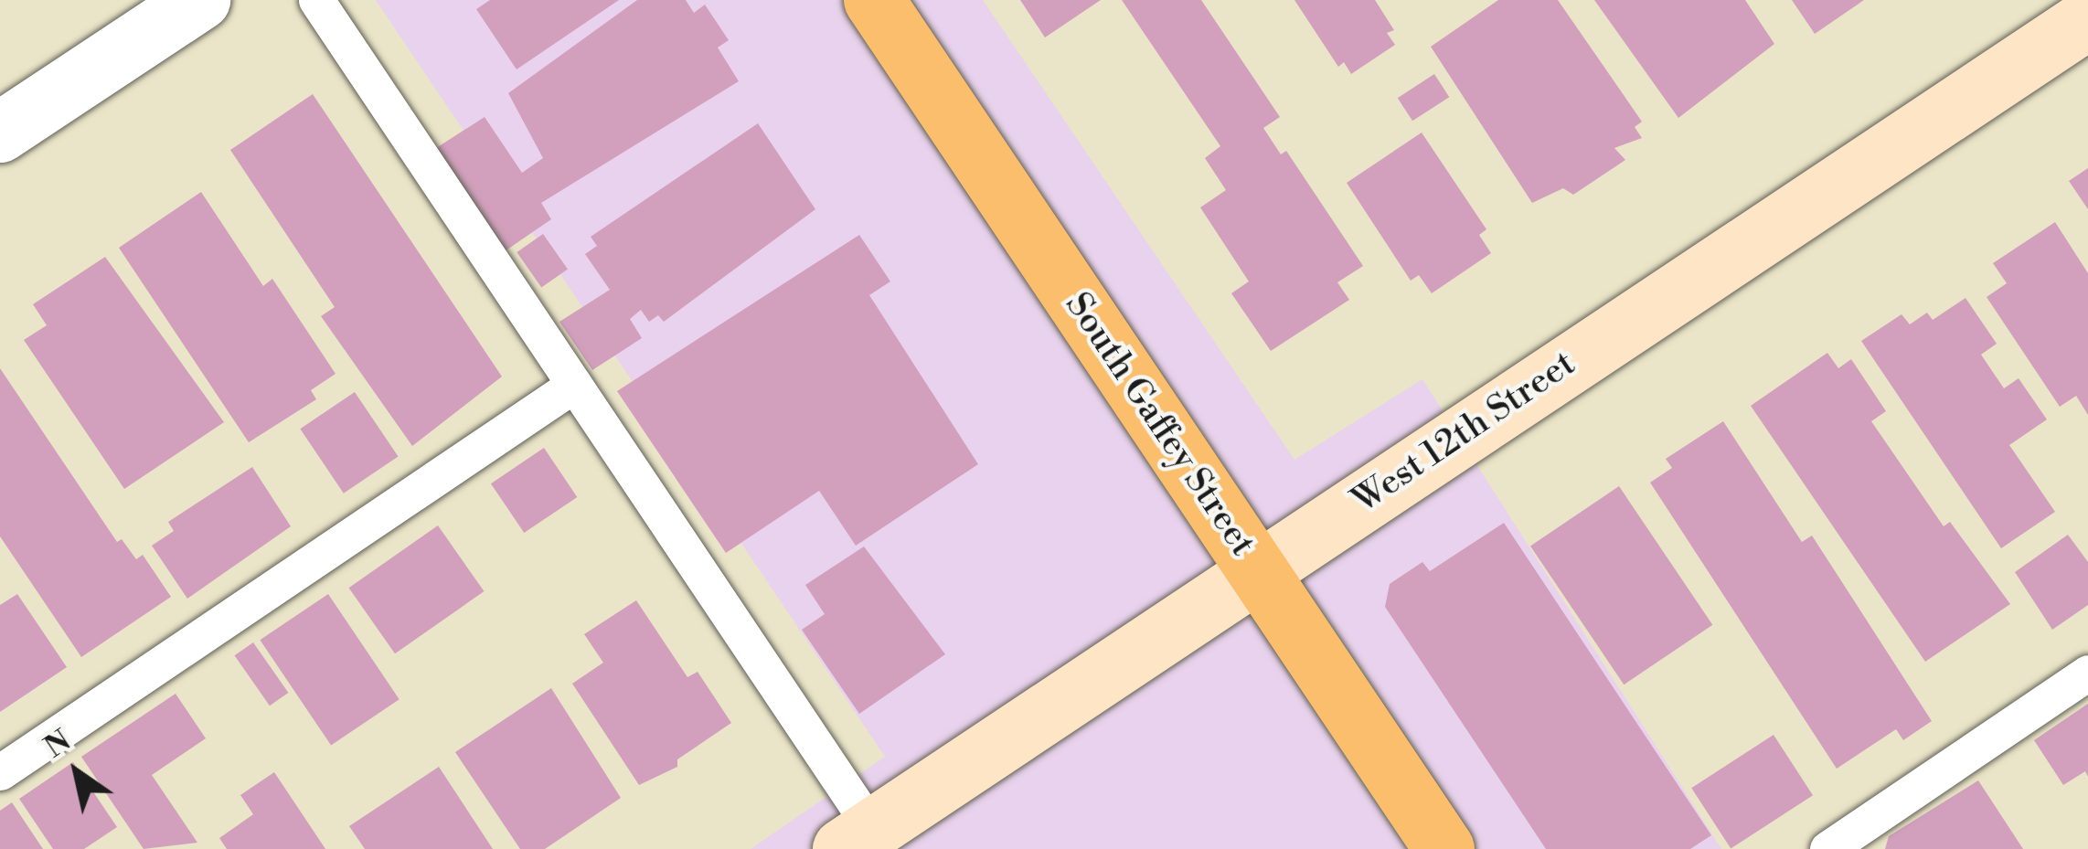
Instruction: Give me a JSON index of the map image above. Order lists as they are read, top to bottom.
{
  "streets": {
    "main road": ["South Gaffey Street"],
    "street": ["West 12th Street"]
  },
  "crossings": [
    ["South Gaffey Street", "West 12th Street"]
  ],
  "north": "top left"
}
